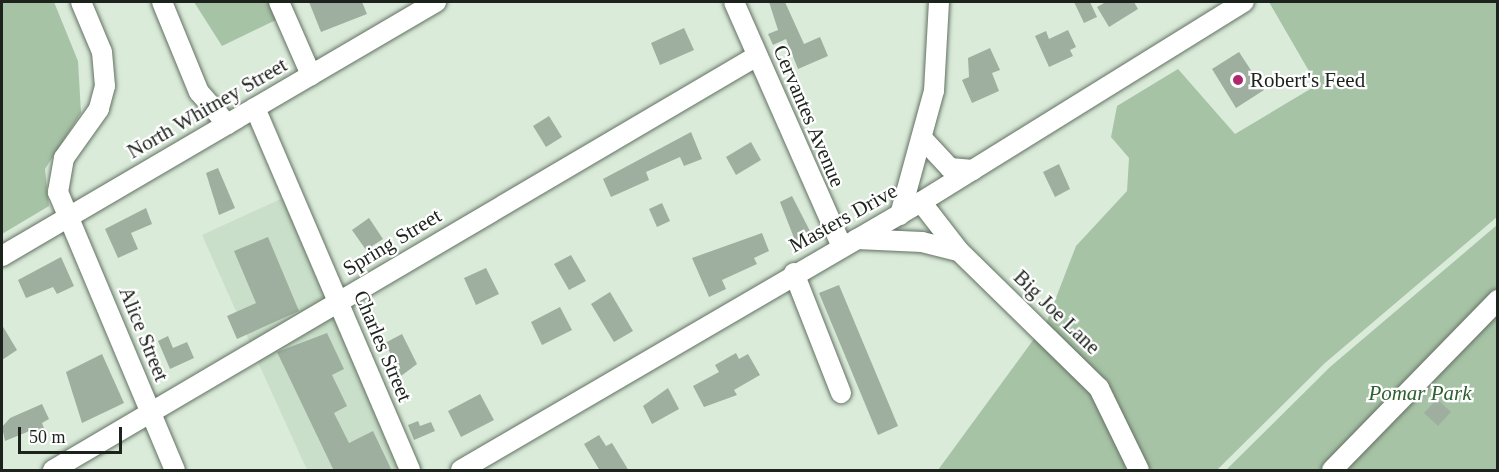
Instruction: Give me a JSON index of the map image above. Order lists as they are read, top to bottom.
{
  "streets": {
    "street": [
      "North Whitney Street",
      "Cervantes Avenue",
      "Masters Drive",
      "Spring Street",
      "Big Joe Lane",
      "Alice Street",
      "Charles Street"
    ]
  },
  "crossings": [
    ["North Whitney Street", "Alice Street"],
    ["North Whitney Street", "Charles Street"],
    ["Cervantes Avenue", "Masters Drive"],
    ["Cervantes Avenue", "Spring Street"],
    ["Masters Drive", "Big Joe Lane"],
    ["Spring Street", "Alice Street"],
    ["Spring Street", "Charles Street"]
  ],
  "parks": ["Pomar Park"],
  "places": ["Robert's Feed"],
  "scale_bar": "50 m"
}
